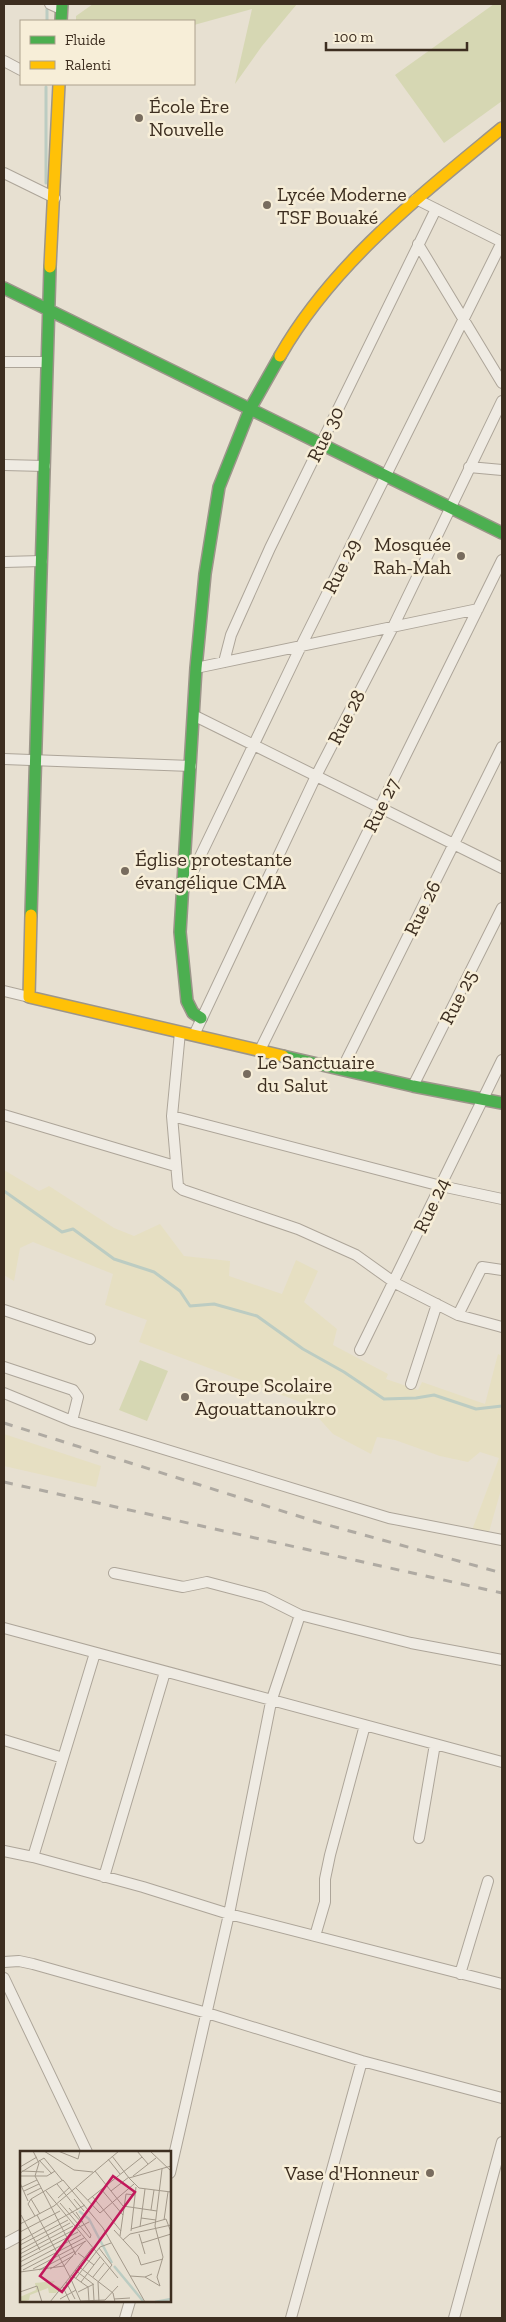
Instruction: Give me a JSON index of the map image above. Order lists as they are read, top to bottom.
{
  "streets": {
    "street": [
      "Rue 30",
      "Rue 29",
      "Rue 28",
      "Rue 27",
      "Rue 26",
      "Rue 25",
      "Rue 24"
    ]
  },
  "places": [
    "École Ère Nouvelle",
    "Lycée Moderne TSF Bouaké",
    "Mosquée Rah-Mah",
    "Église protestante évangélique CMA",
    "Le Sanctuaire du Salut",
    "Groupe Scolaire Agouattanoukro",
    "Vase d'Honneur"
  ],
  "legend": ["Fluide", "Ralenti"],
  "scale_bar": "100 m"
}
